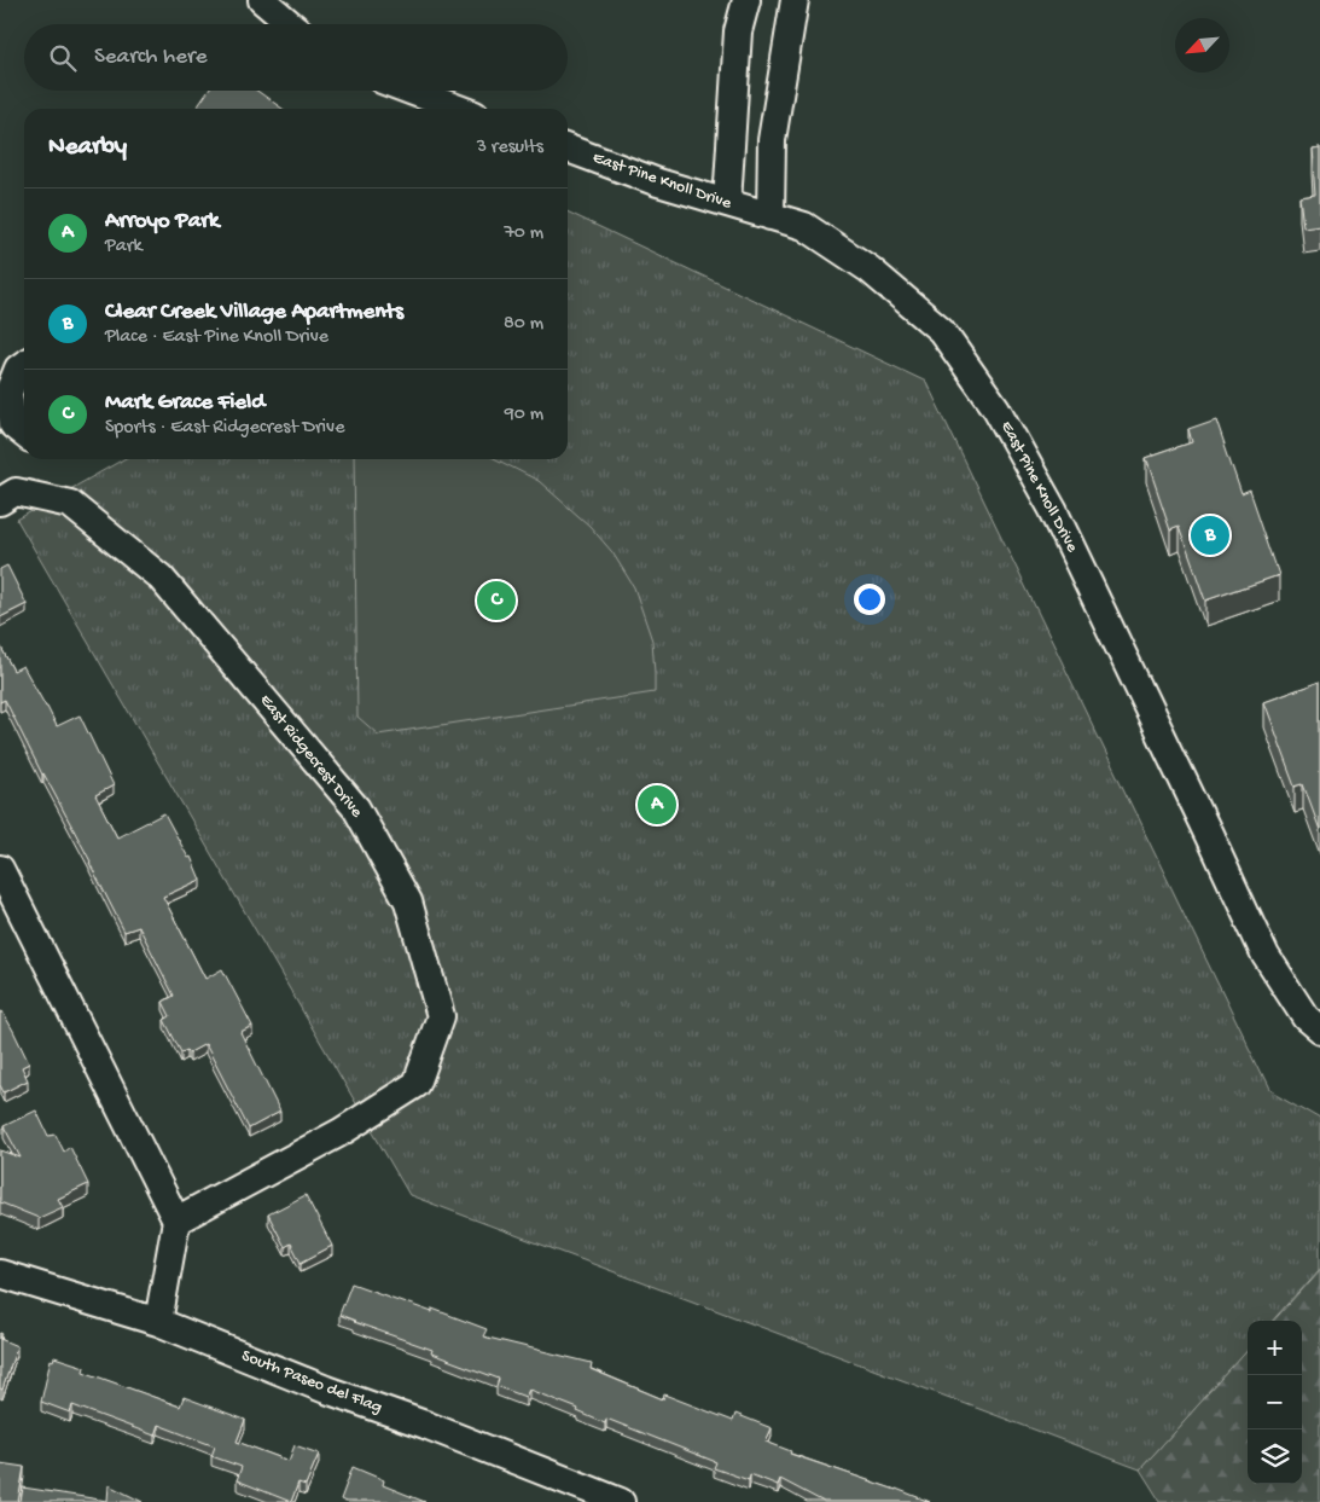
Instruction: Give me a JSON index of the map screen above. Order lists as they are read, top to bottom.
{
  "streets": {
    "street": ["East Pine Knoll Drive", "East Ridgecrest Drive", "South Paseo del Flag"]
  },
  "north": "bottom left",
  "page": {
    "search": "Search here",
    "heading": ["Nearby", "3 results"],
    "list": [
      {
        "mark": "A",
        "name": "Arroyo Park",
        "note": "Park",
        "value": "70 m"
      },
      {
        "mark": "B",
        "name": "Clear Creek Village Apartments",
        "note": "Place · East Pine Knoll Drive",
        "value": "80 m"
      },
      {
        "mark": "C",
        "name": "Mark Grace Field",
        "note": "Sports · East Ridgecrest Drive",
        "value": "90 m"
      }
    ],
    "pins": ["B", "C", "A"],
    "map_buttons": ["+", "−"]
  }
}
